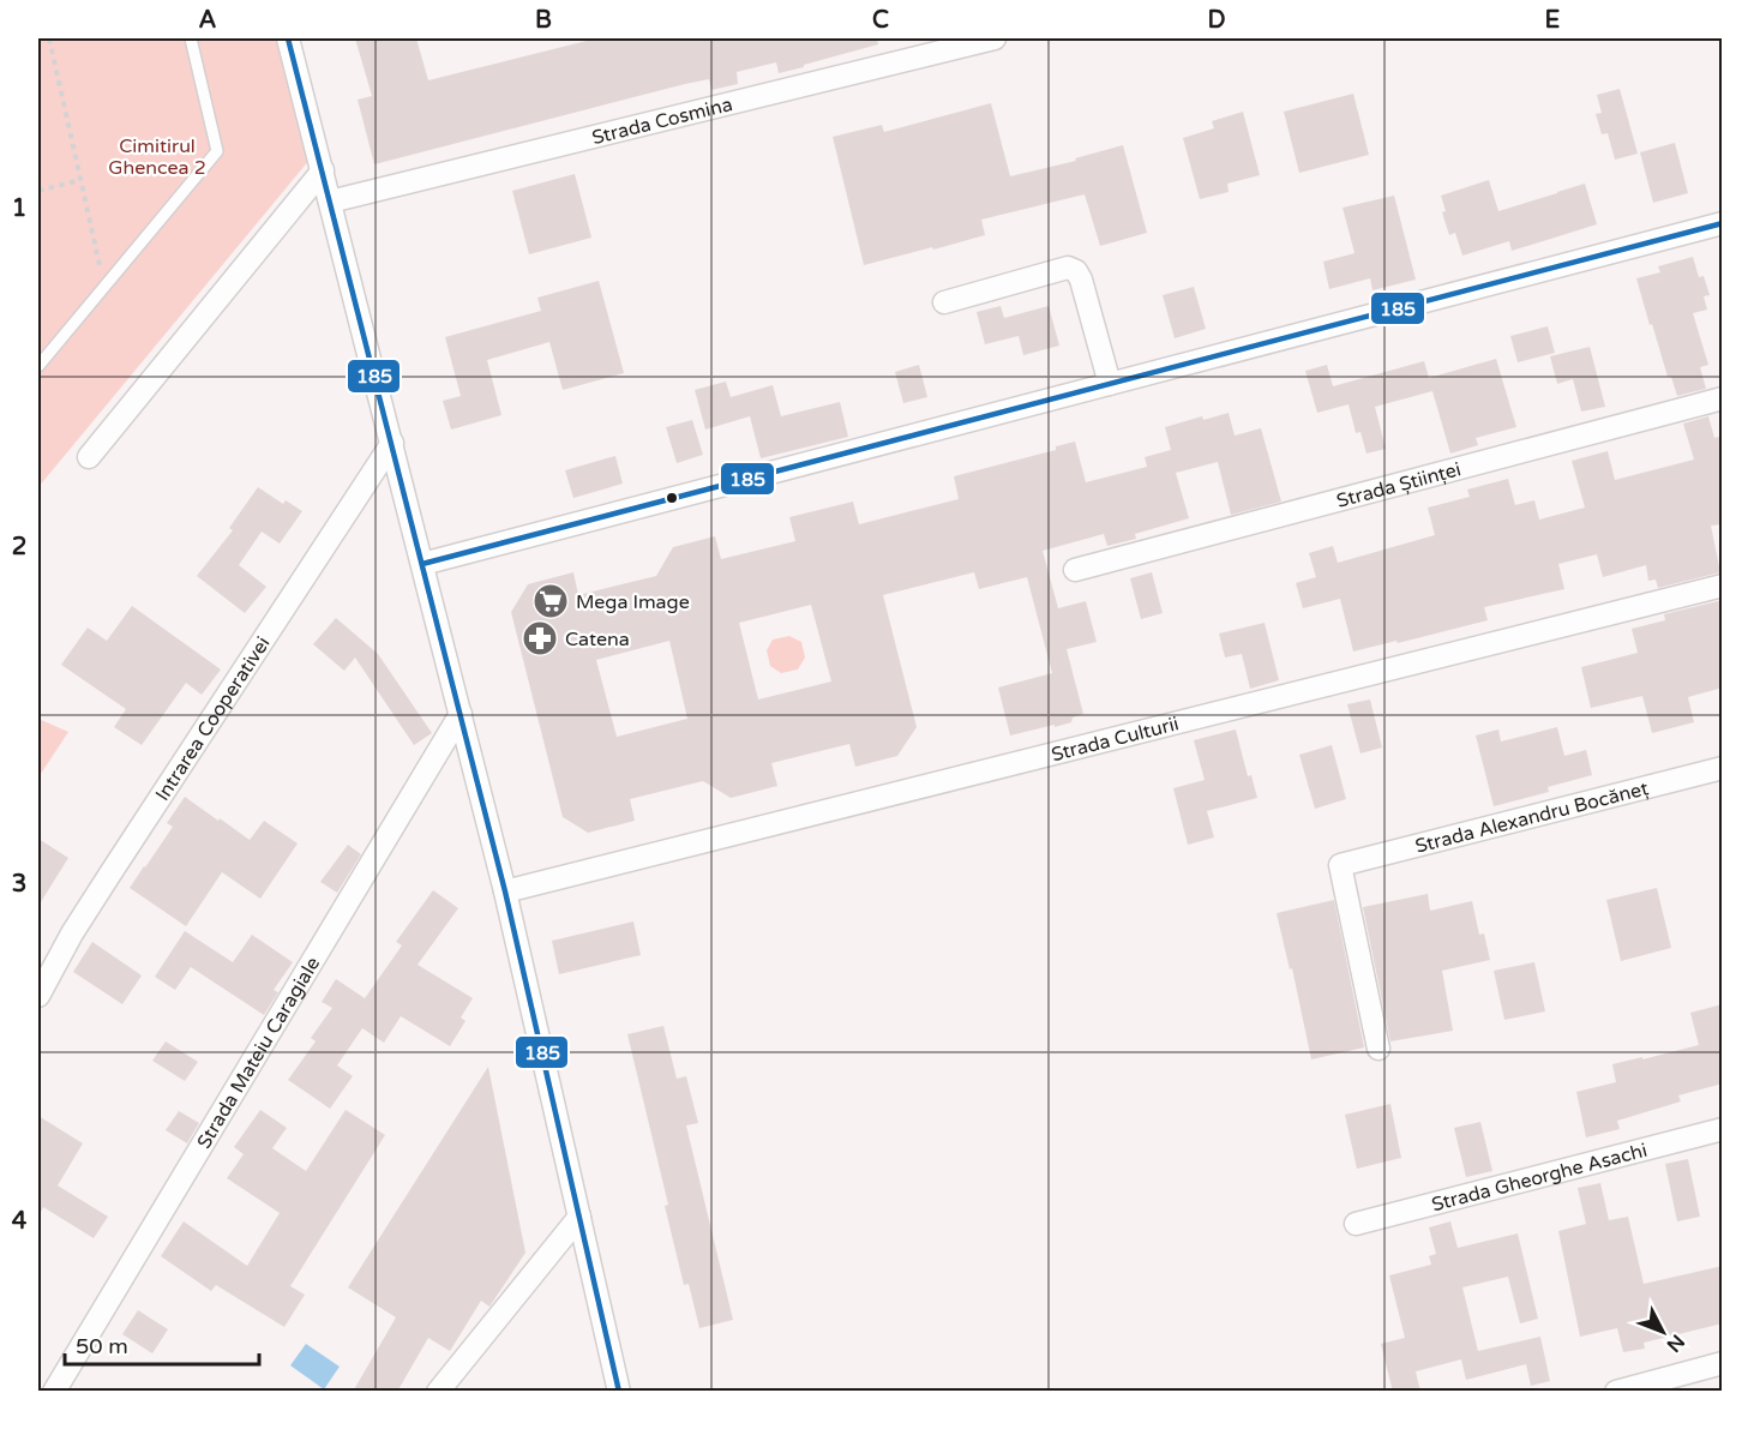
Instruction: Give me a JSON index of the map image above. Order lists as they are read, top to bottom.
{
  "streets": {
    "street": [
      "Strada Cosmina",
      "Strada Științei",
      "Intrarea Cooperativei",
      "Strada Culturii",
      "Strada Alexandru Bocăneț",
      "Strada Mateiu Caragiale",
      "Strada Gheorghe Asachi"
    ]
  },
  "parks": ["Cimitirul Ghencea 2"],
  "places": {
    "supermarket": ["Mega Image"],
    "pharmacy": ["Catena"]
  },
  "lines": ["transit line 185"],
  "scale_bar": "50 m",
  "north": "bottom right",
  "grid": {
    "columns": [
      "A",
      "B",
      "C",
      "D",
      "E"
    ],
    "rows": [
      "1",
      "2",
      "3",
      "4"
    ]
  }
}
